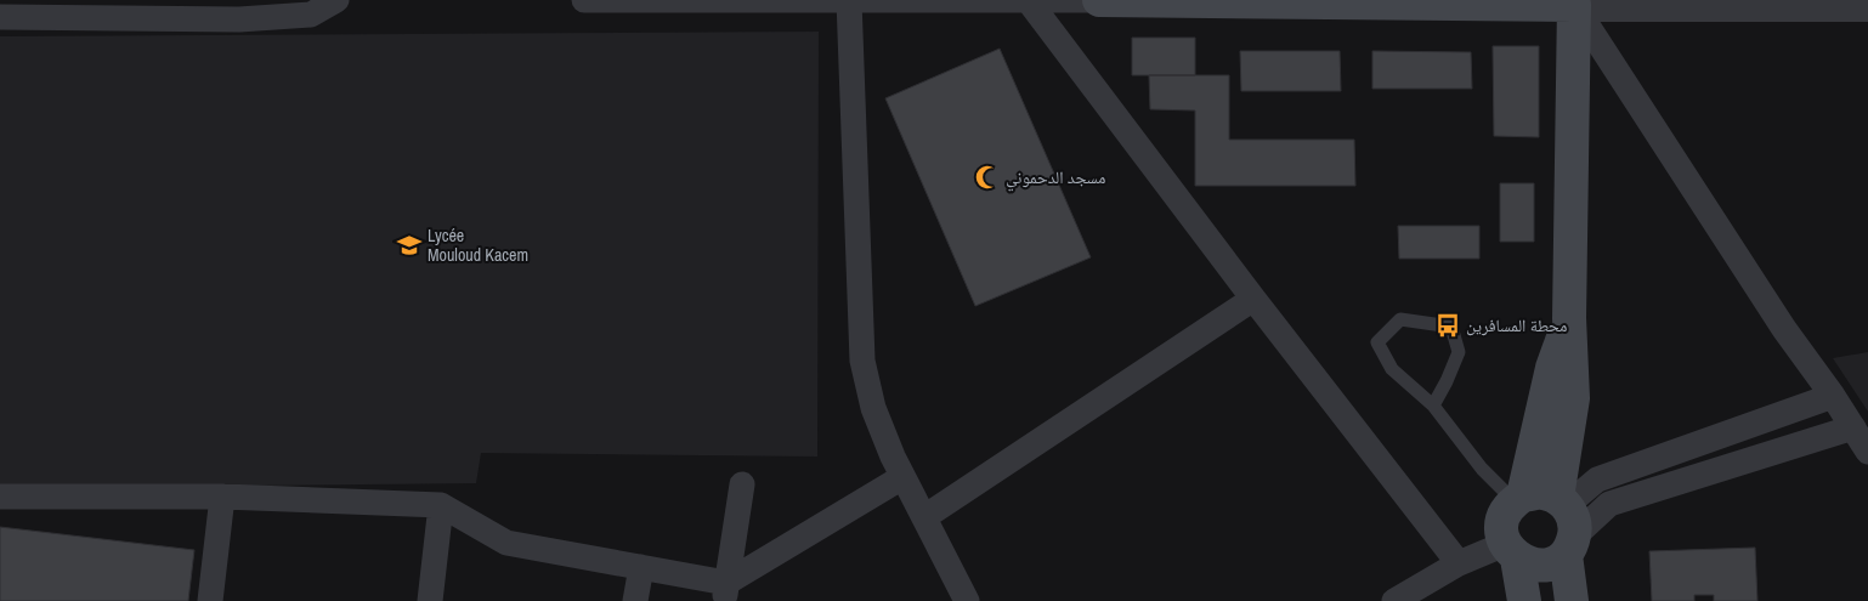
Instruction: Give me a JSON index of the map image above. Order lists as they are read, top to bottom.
{
  "places": {
    "mosque": ["مسجد الدحموني"],
    "school or university": ["Lycée Mouloud Kacem"],
    "bus stop": ["محطة المسافرين"]
  }
}
